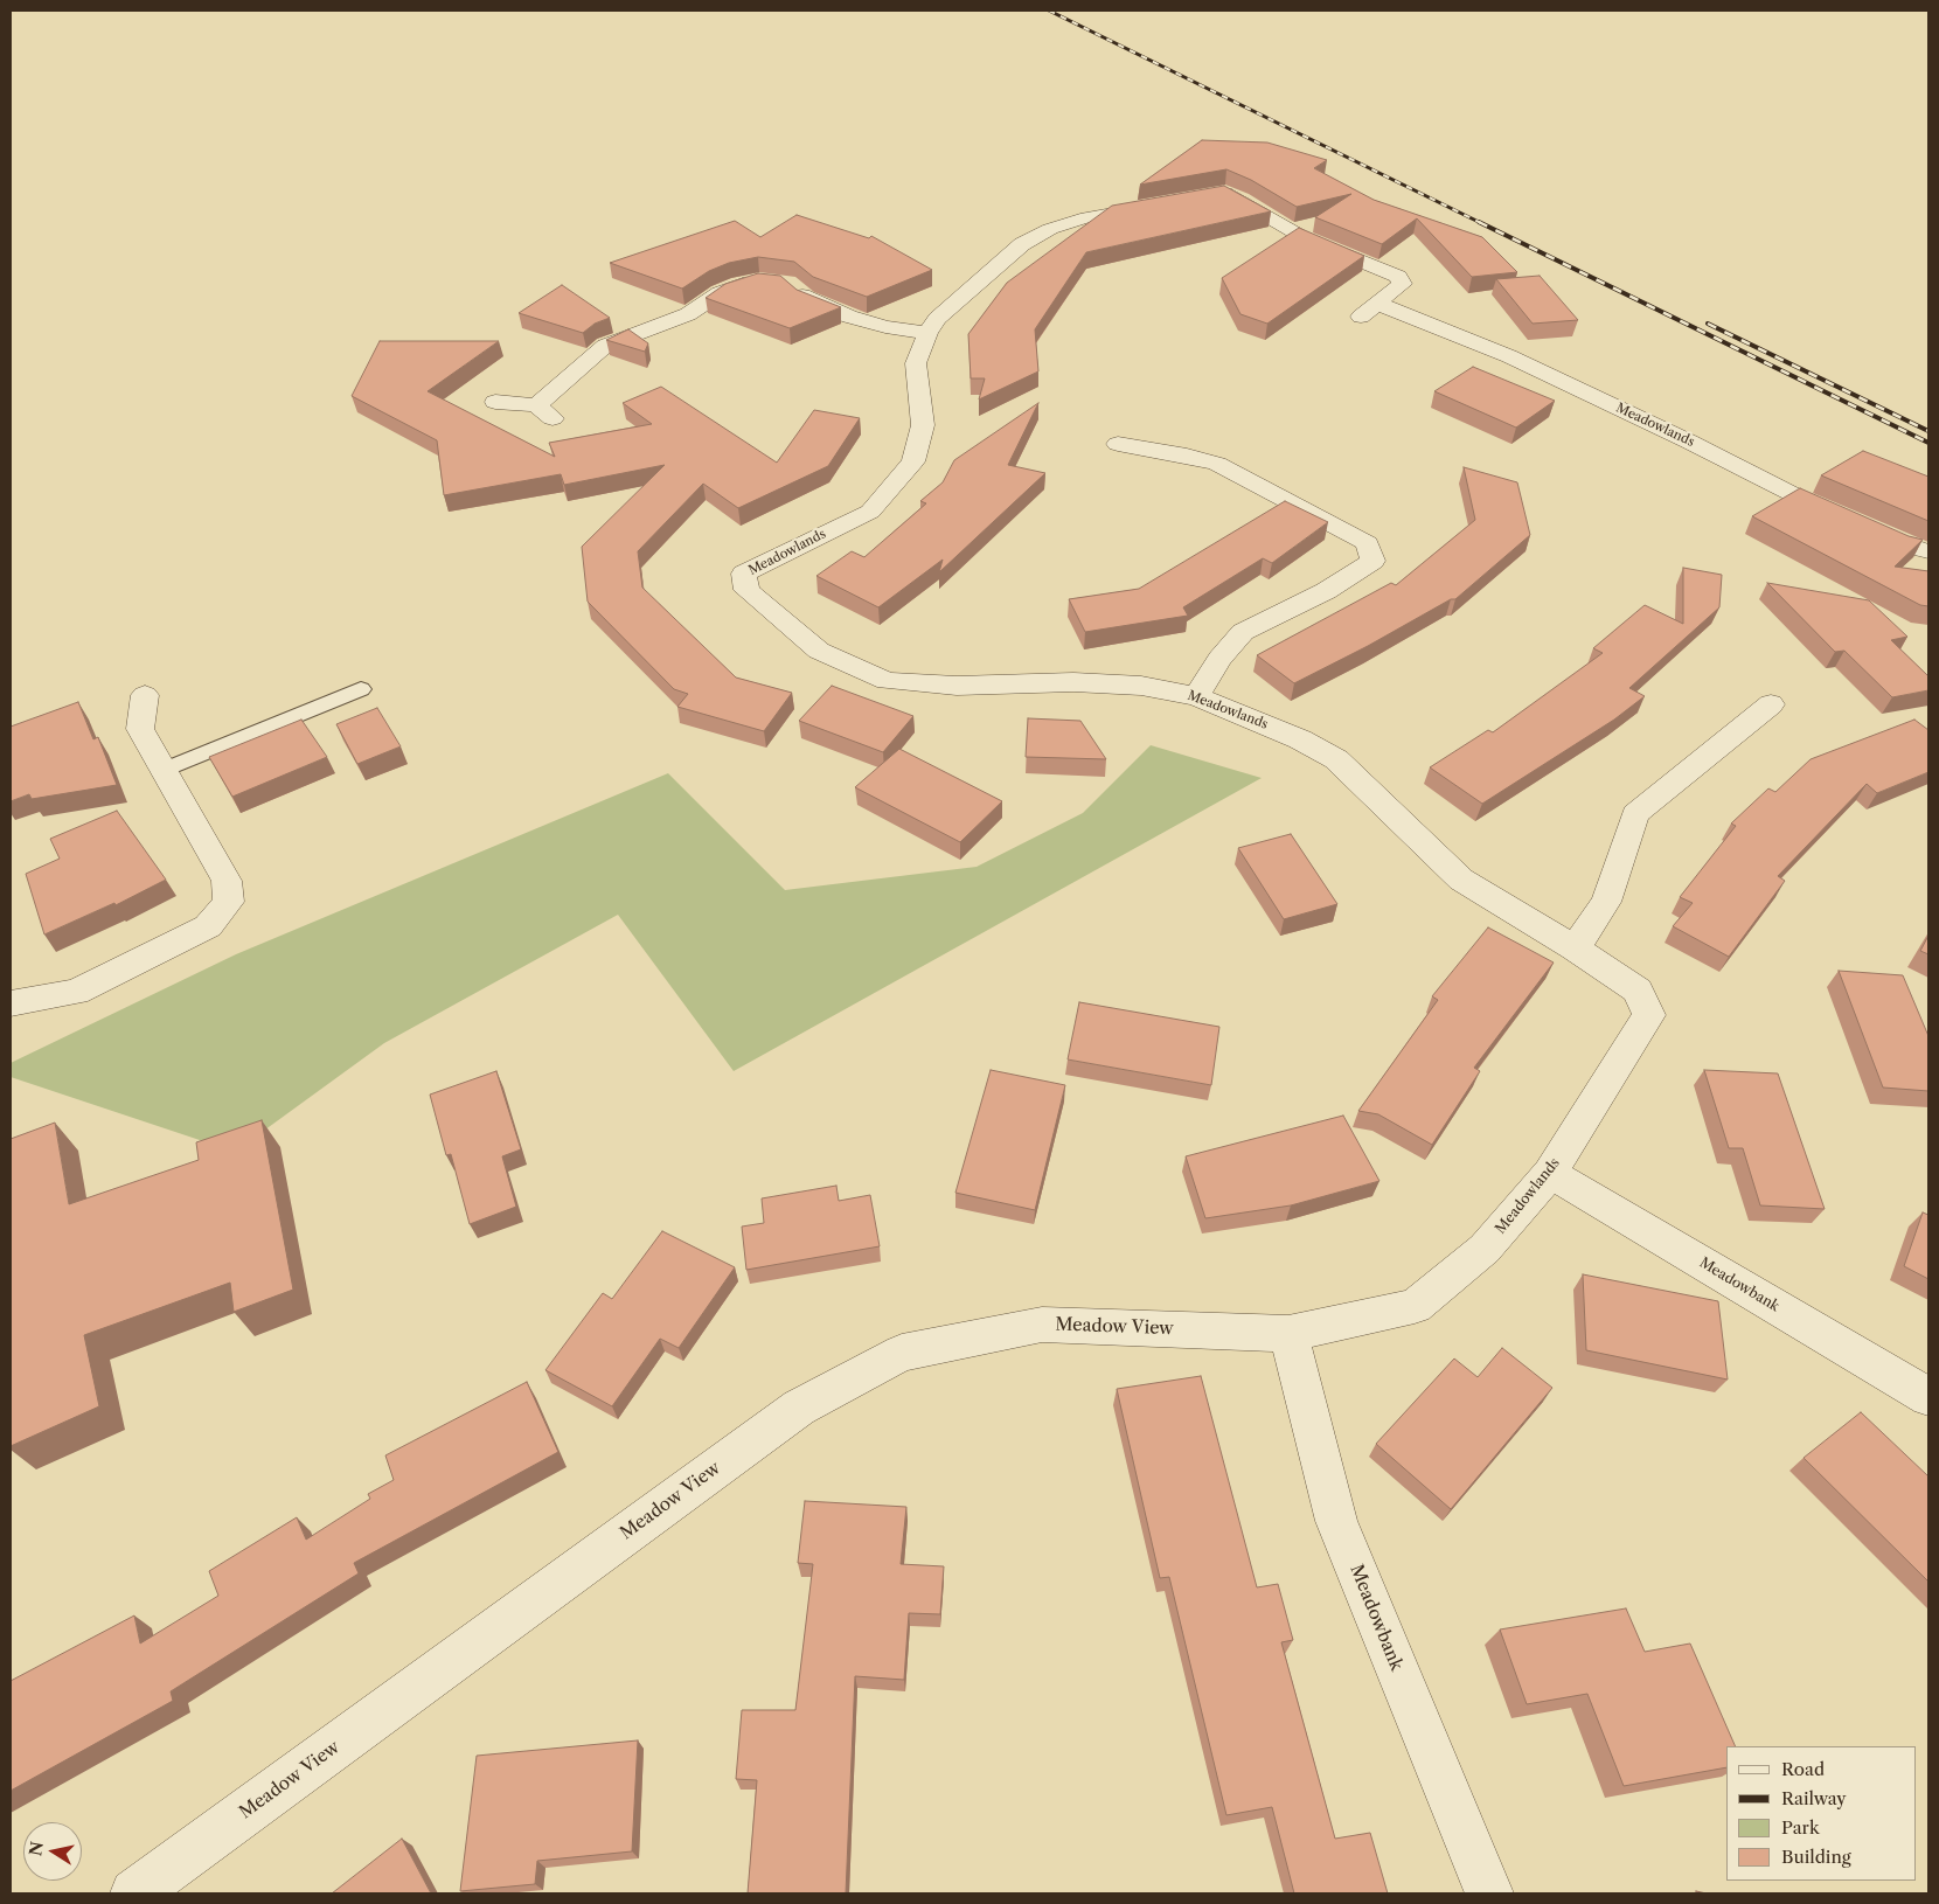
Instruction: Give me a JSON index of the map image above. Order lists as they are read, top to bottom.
{
  "streets": {
    "street": ["Meadowlands", "Meadowbank", "Meadow View"]
  },
  "crossings": [
    ["Meadowlands", "Meadowbank"],
    ["Meadowlands", "Meadow View"],
    ["Meadowbank", "Meadow View"]
  ],
  "legend": [
    "Road",
    "Railway",
    "Park",
    "Building"
  ],
  "north": "left"
}
